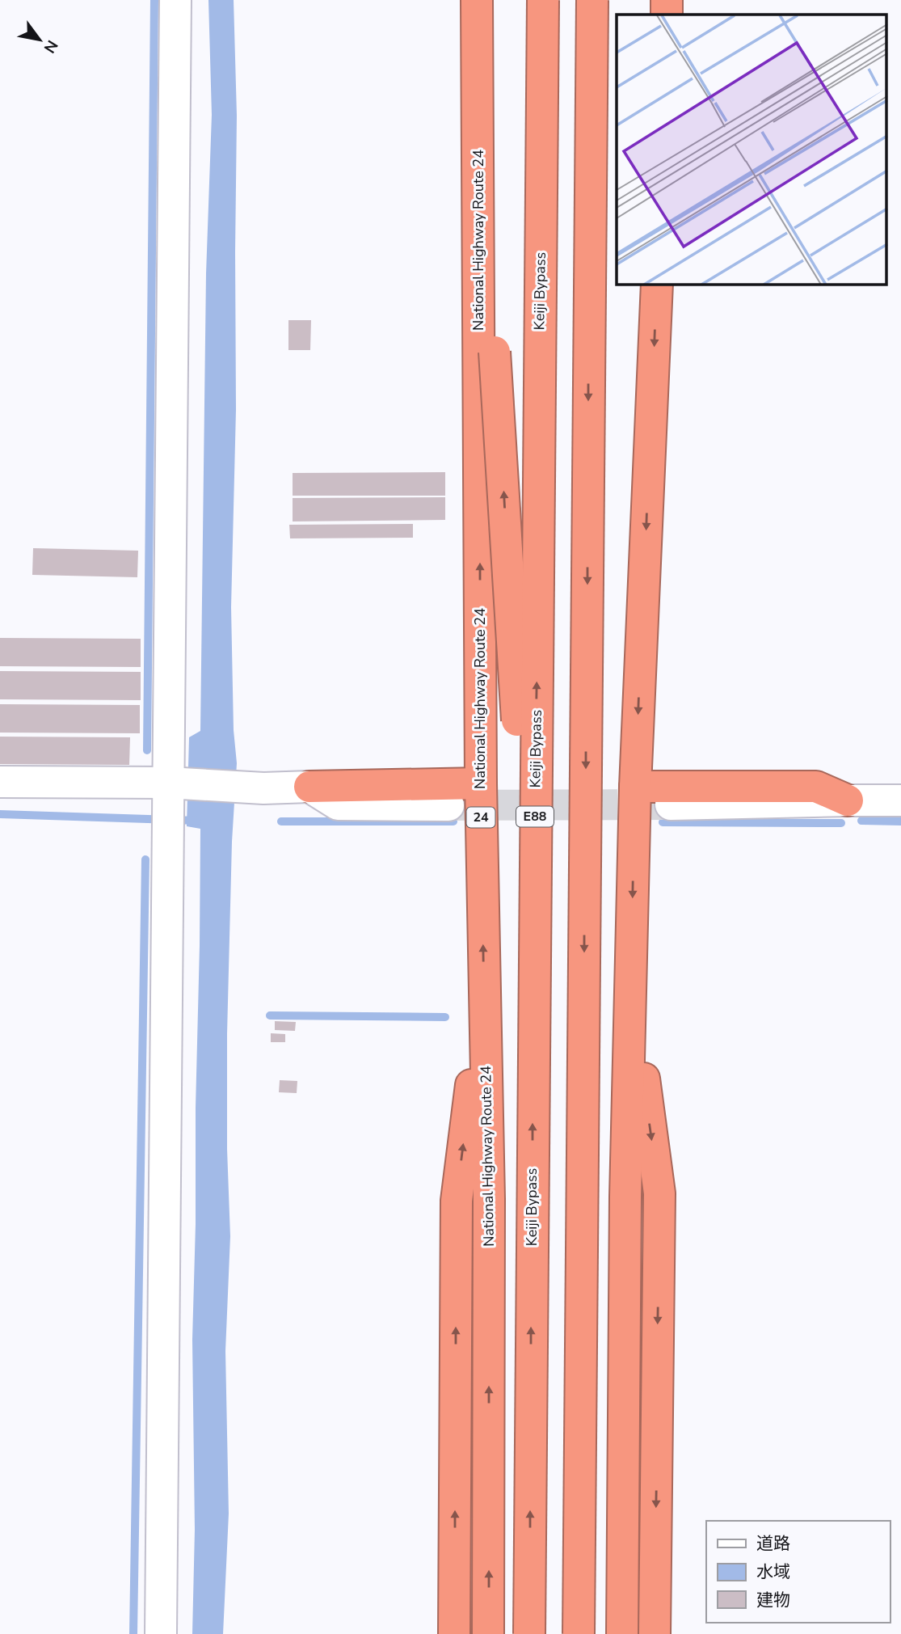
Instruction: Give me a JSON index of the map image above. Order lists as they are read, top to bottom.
{
  "streets": {
    "highway": [
      "National Highway Route 24",
      "Keiji Bypass",
      "E88",
      "24"
    ]
  },
  "legend": ["道路", "水域", "建物"],
  "north": "bottom right"
}
